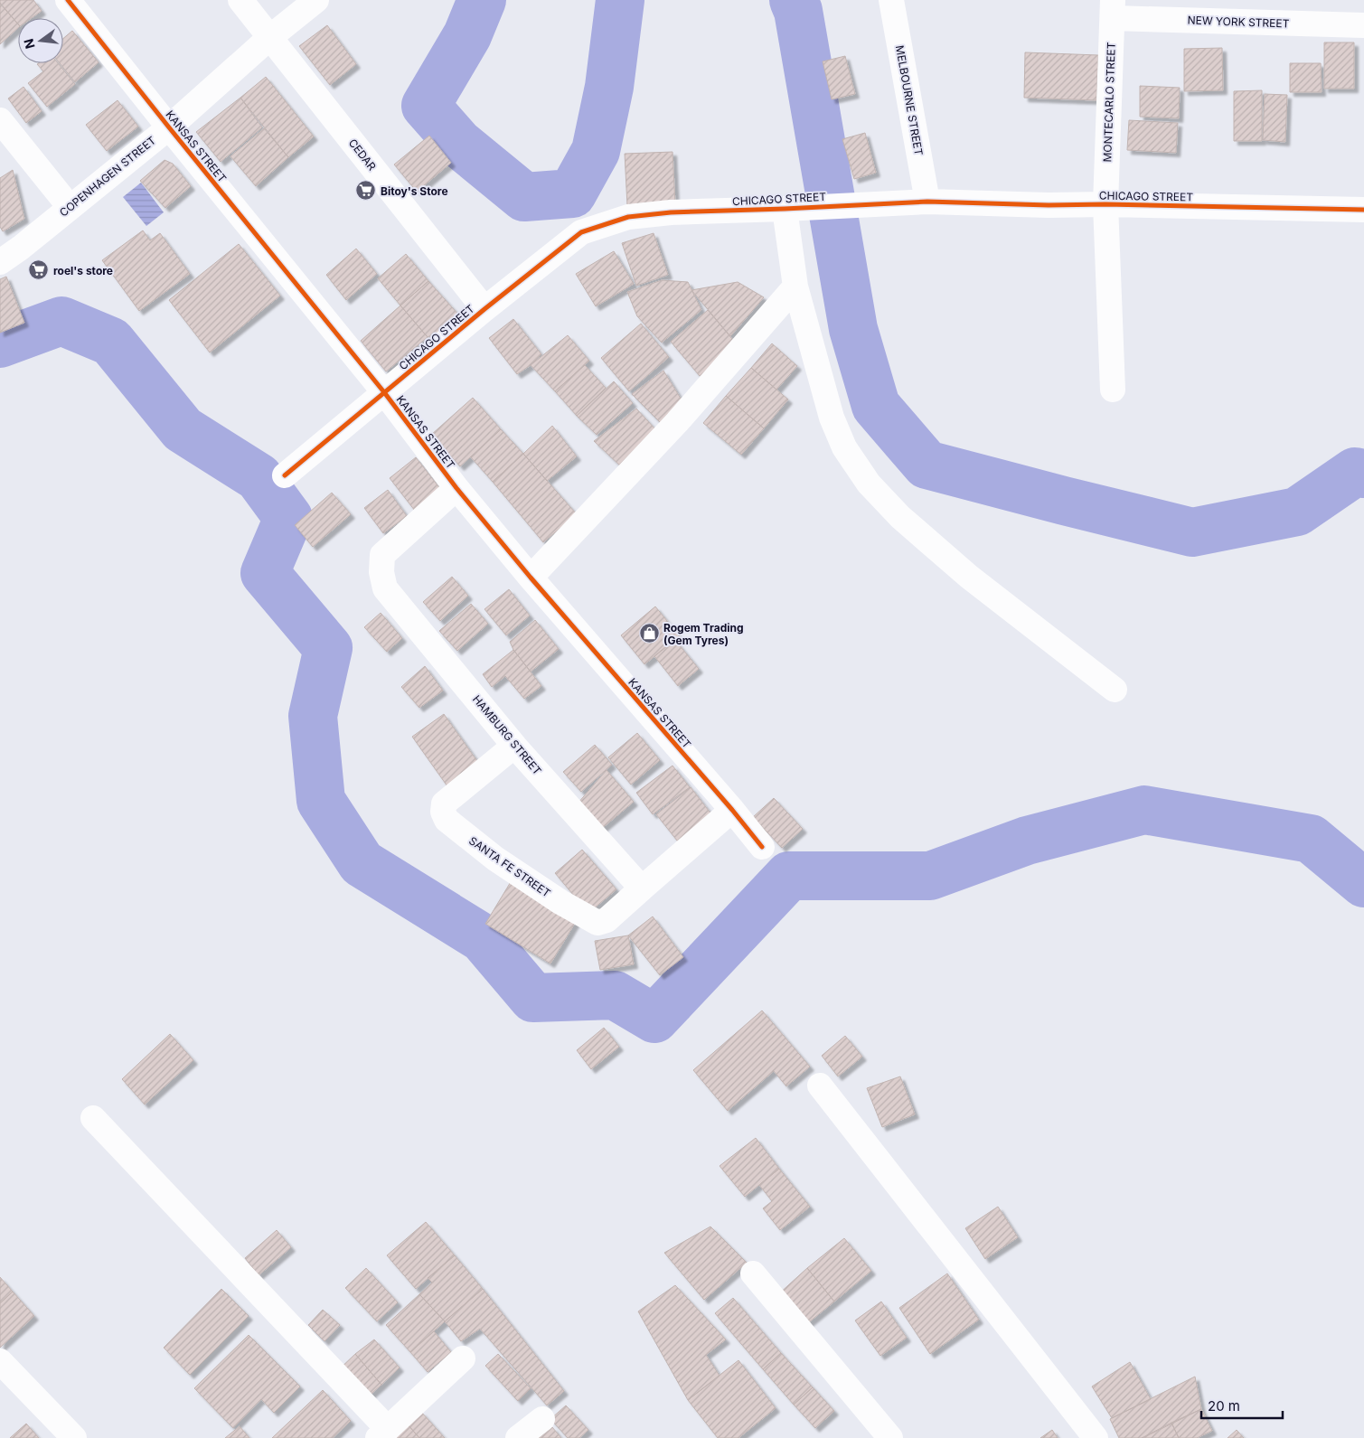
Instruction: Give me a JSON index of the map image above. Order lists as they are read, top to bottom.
{
  "streets": {
    "street": [
      "NEW YORK STREET",
      "MELBOURNE STREET",
      "MONTECARLO STREET",
      "KANSAS STREET",
      "CEDAR",
      "COPENHAGEN STREET",
      "CHICAGO STREET",
      "HAMBURG STREET",
      "SANTA FE STREET"
    ]
  },
  "crossings": [
    ["NEW YORK STREET", "MONTECARLO STREET"],
    ["MELBOURNE STREET", "CHICAGO STREET"],
    ["MONTECARLO STREET", "CHICAGO STREET"],
    ["KANSAS STREET", "COPENHAGEN STREET"],
    ["KANSAS STREET", "CHICAGO STREET"],
    ["KANSAS STREET", "HAMBURG STREET"],
    ["CEDAR", "COPENHAGEN STREET"],
    ["CEDAR", "CHICAGO STREET"],
    ["HAMBURG STREET", "SANTA FE STREET"]
  ],
  "places": {
    "supermarket": ["Bitoy's Store", "roel's store"],
    "shop": ["Rogem Trading (Gem Tyres)"]
  },
  "scale_bar": "20 m",
  "north": "left"
}
